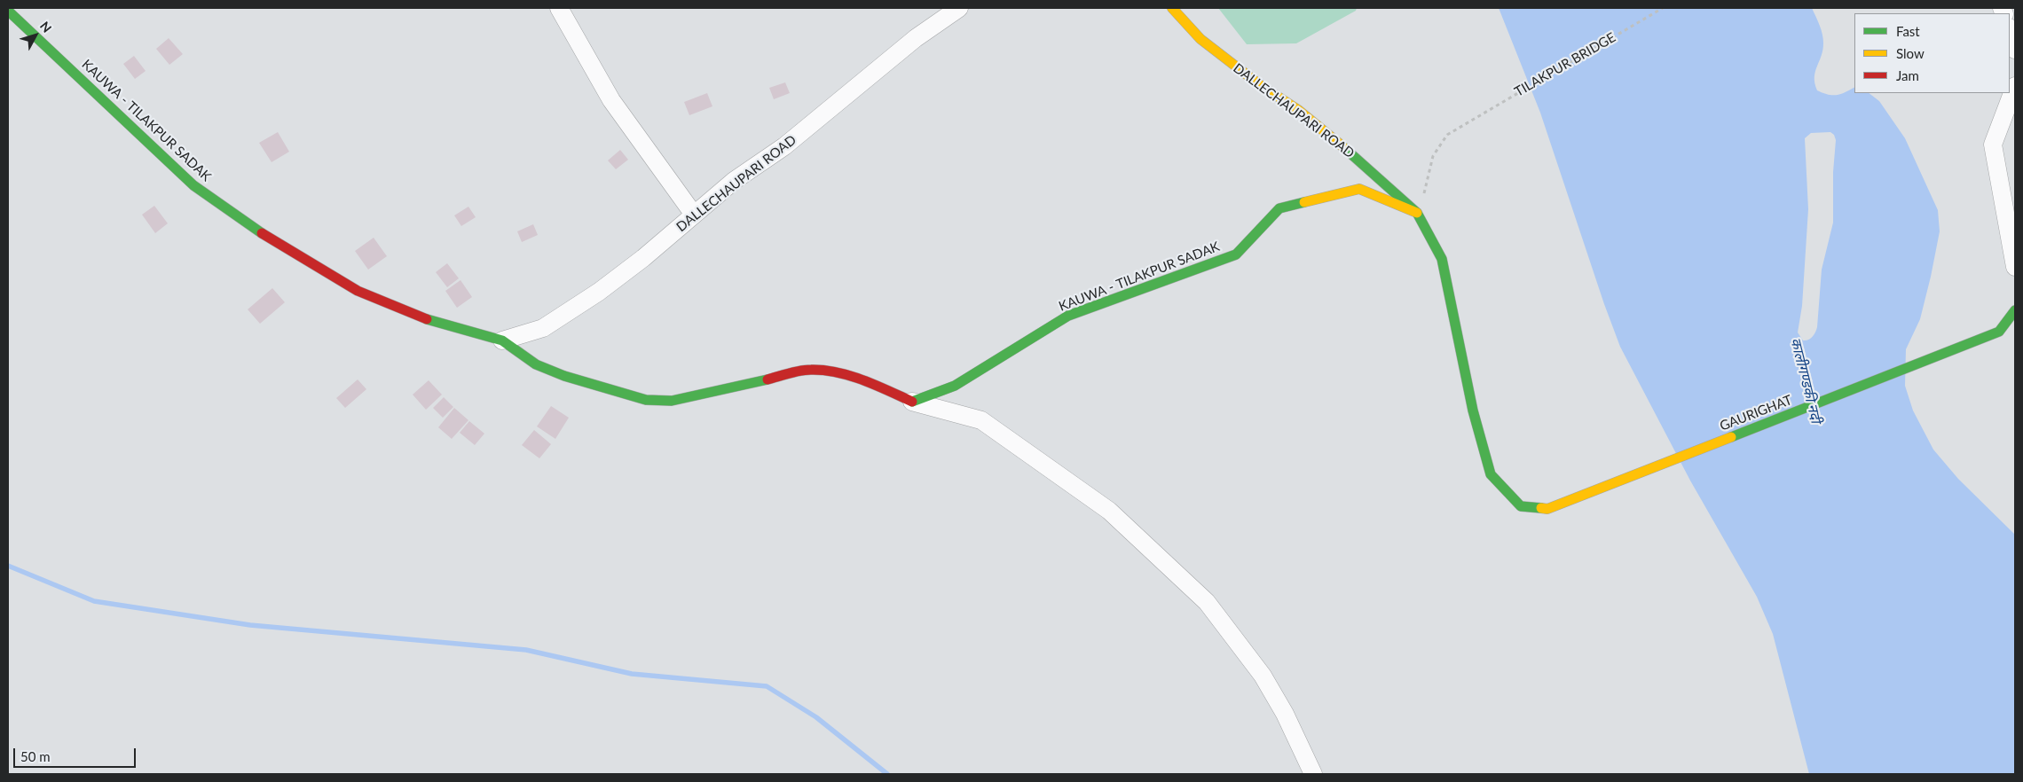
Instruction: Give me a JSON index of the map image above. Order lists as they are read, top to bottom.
{
  "streets": {
    "street": ["DALLECHAUPARI ROAD", "KAUWA - TILAKPUR SADAK", "GAURIGHAT"],
    "path": ["TILAKPUR BRIDGE"]
  },
  "crossings": [
    ["TILAKPUR BRIDGE", "DALLECHAUPARI ROAD"],
    ["TILAKPUR BRIDGE", "KAUWA - TILAKPUR SADAK"],
    ["DALLECHAUPARI ROAD", "KAUWA - TILAKPUR SADAK"],
    ["DALLECHAUPARI ROAD", "GAURIGHAT"]
  ],
  "water": ["कालीगण्डकी नदी"],
  "legend": ["Fast", "Slow", "Jam"],
  "scale_bar": "50 m",
  "north": "top right"
}
